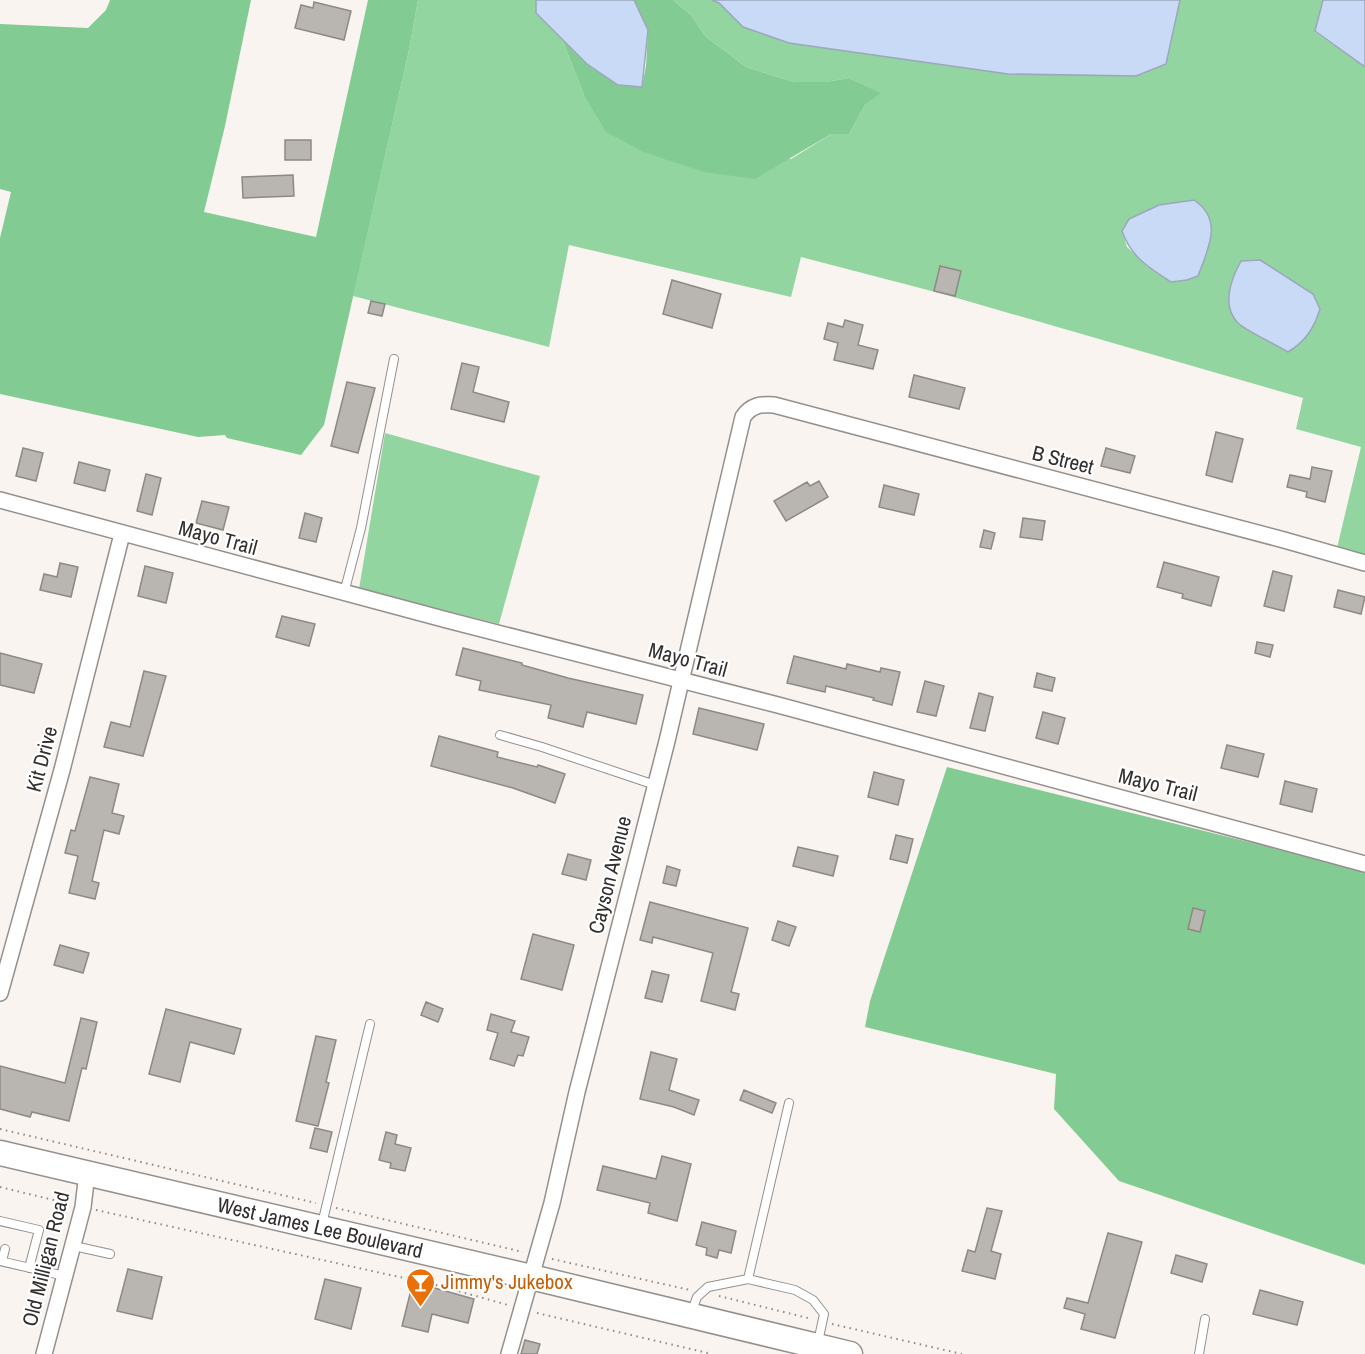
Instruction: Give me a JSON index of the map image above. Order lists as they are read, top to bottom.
{
  "streets": {
    "main road": ["West James Lee Boulevard"],
    "street": [
      "B Street",
      "Mayo Trail",
      "Kit Drive",
      "Cayson Avenue",
      "Old Milligan Road"
    ]
  },
  "crossings": [
    ["B Street", "Cayson Avenue"],
    ["Mayo Trail", "Kit Drive"],
    ["Mayo Trail", "Cayson Avenue"],
    ["Cayson Avenue", "West James Lee Boulevard"],
    ["West James Lee Boulevard", "Old Milligan Road"]
  ],
  "places": {
    "bar": ["Jimmy's Jukebox"]
  }
}
